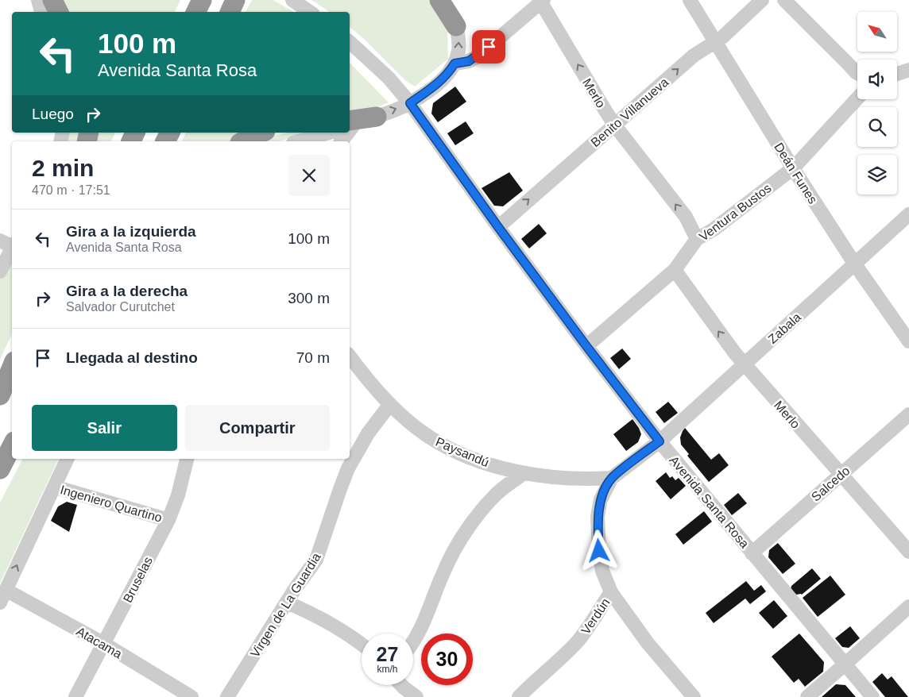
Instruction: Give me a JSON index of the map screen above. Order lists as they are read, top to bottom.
{
  "streets": {
    "street": [
      "Merlo",
      "Benito Villanueva",
      "Deán Funes",
      "Ventura Bustos",
      "Zabala",
      "Paysandú",
      "Salcedo",
      "Avenida Santa Rosa",
      "Ingeniero Quartino",
      "Bruselas",
      "Virgen de La Guardia",
      "Verdún",
      "Atacama"
    ]
  },
  "crossings": [
    ["Merlo", "Benito Villanueva"],
    ["Merlo", "Ventura Bustos"],
    ["Merlo", "Zabala"],
    ["Merlo", "Salcedo"],
    ["Benito Villanueva", "Deán Funes"],
    ["Benito Villanueva", "Avenida Santa Rosa"],
    ["Deán Funes", "Ventura Bustos"],
    ["Deán Funes", "Zabala"],
    ["Ventura Bustos", "Avenida Santa Rosa"],
    ["Zabala", "Avenida Santa Rosa"],
    ["Zabala", "Verdún"],
    ["Paysandú", "Virgen de La Guardia"],
    ["Paysandú", "Verdún"],
    ["Salcedo", "Avenida Santa Rosa"],
    ["Avenida Santa Rosa", "Verdún"],
    ["Ingeniero Quartino", "Bruselas"],
    ["Bruselas", "Atacama"]
  ],
  "one_way": ["Merlo", "Benito Villanueva"],
  "north": "top left",
  "page": {
    "turn": ["100 m", "Avenida Santa Rosa"],
    "then": "Luego",
    "heading": ["2 min", "470 m · 17:51"],
    "list": [
      {
        "name": "Gira a la izquierda",
        "note": "Avenida Santa Rosa",
        "value": "100 m"
      },
      {
        "name": "Gira a la derecha",
        "note": "Salvador Curutchet",
        "value": "300 m"
      },
      {
        "name": "Llegada al destino",
        "value": "70 m"
      }
    ],
    "buttons": ["Salir", "Compartir"],
    "speed": "27 km/h",
    "limit": "30"
  }
}
